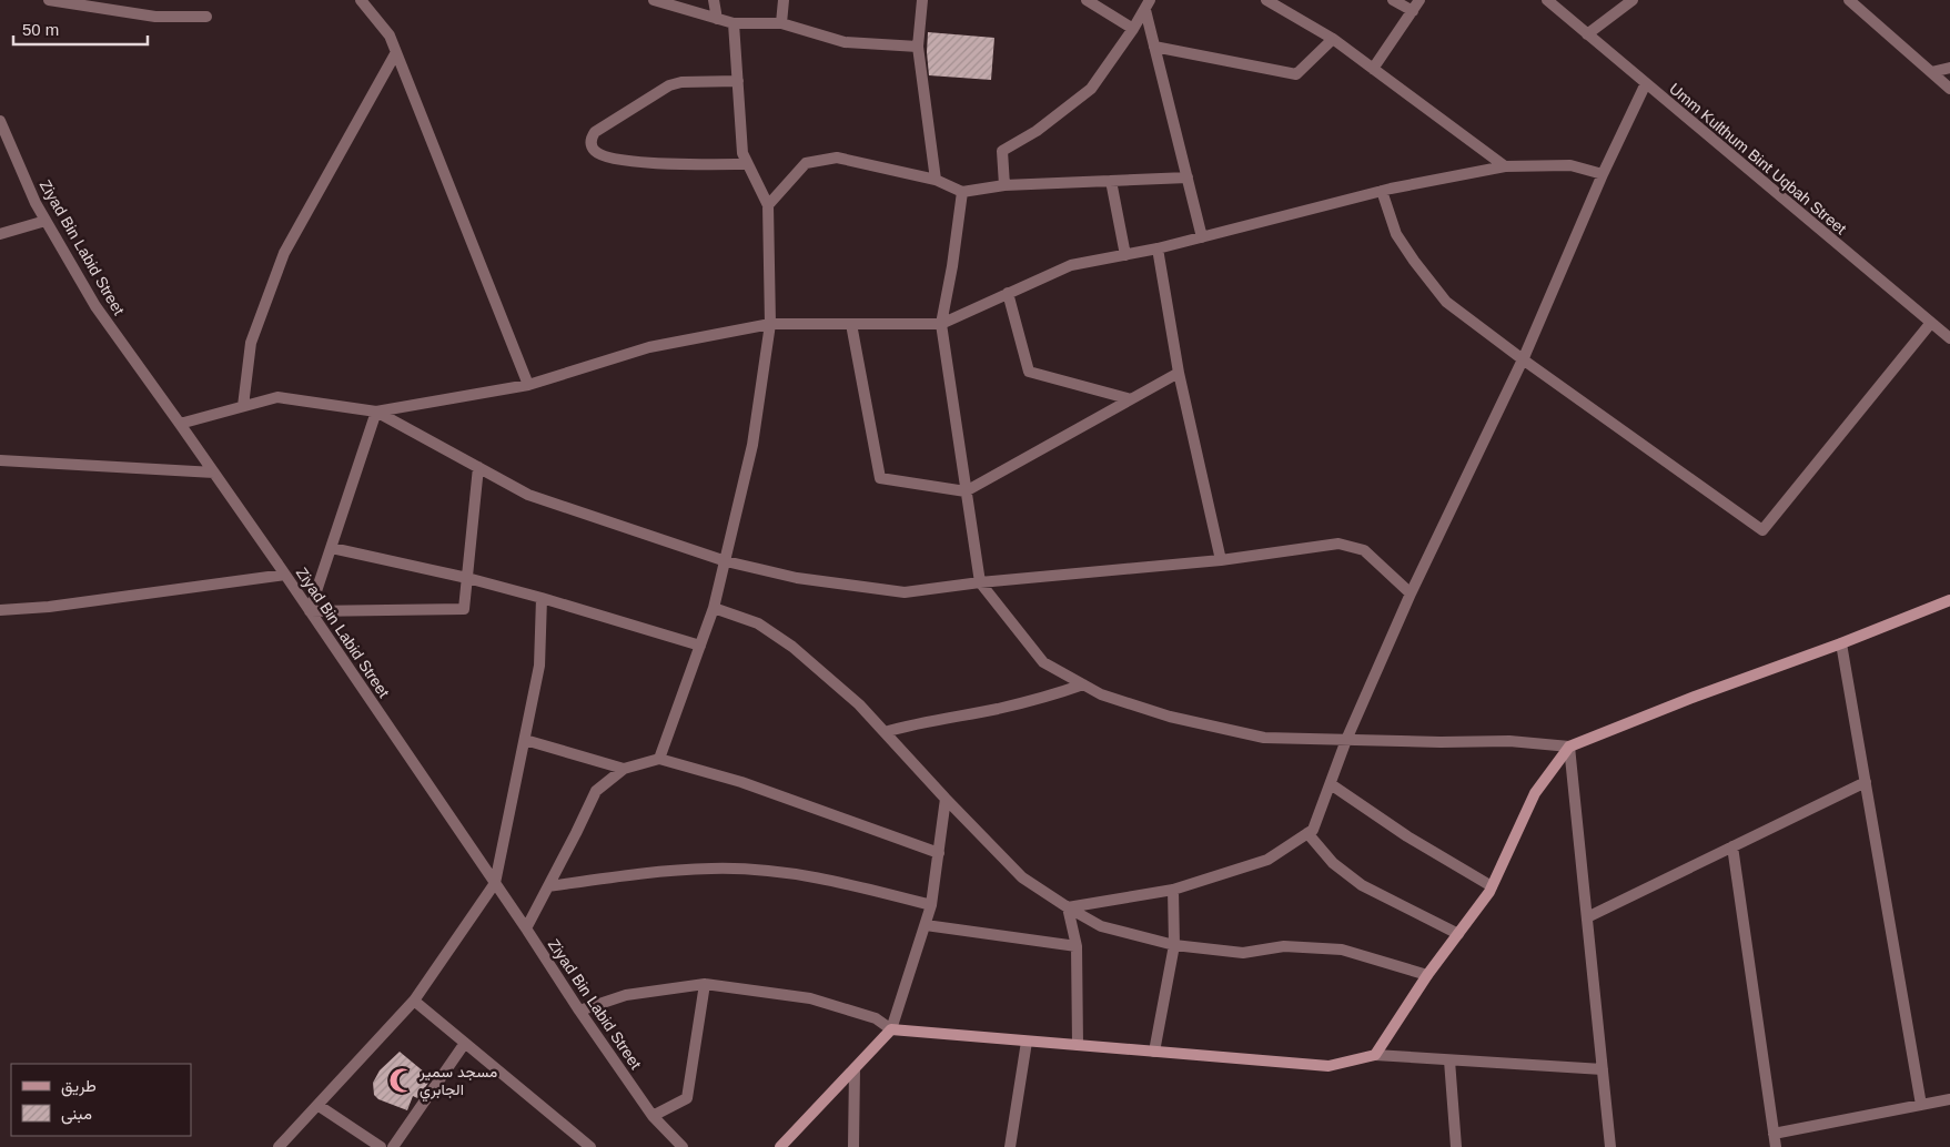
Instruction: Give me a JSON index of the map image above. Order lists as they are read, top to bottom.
{
  "streets": {
    "street": ["Umm Kulthum Bint Uqbah Street", "Ziyad Bin Labid Street"]
  },
  "places": {
    "mosque": ["مسجد سمير الجابري"]
  },
  "legend": ["طريق", "مبنى"],
  "scale_bar": "50 m"
}
